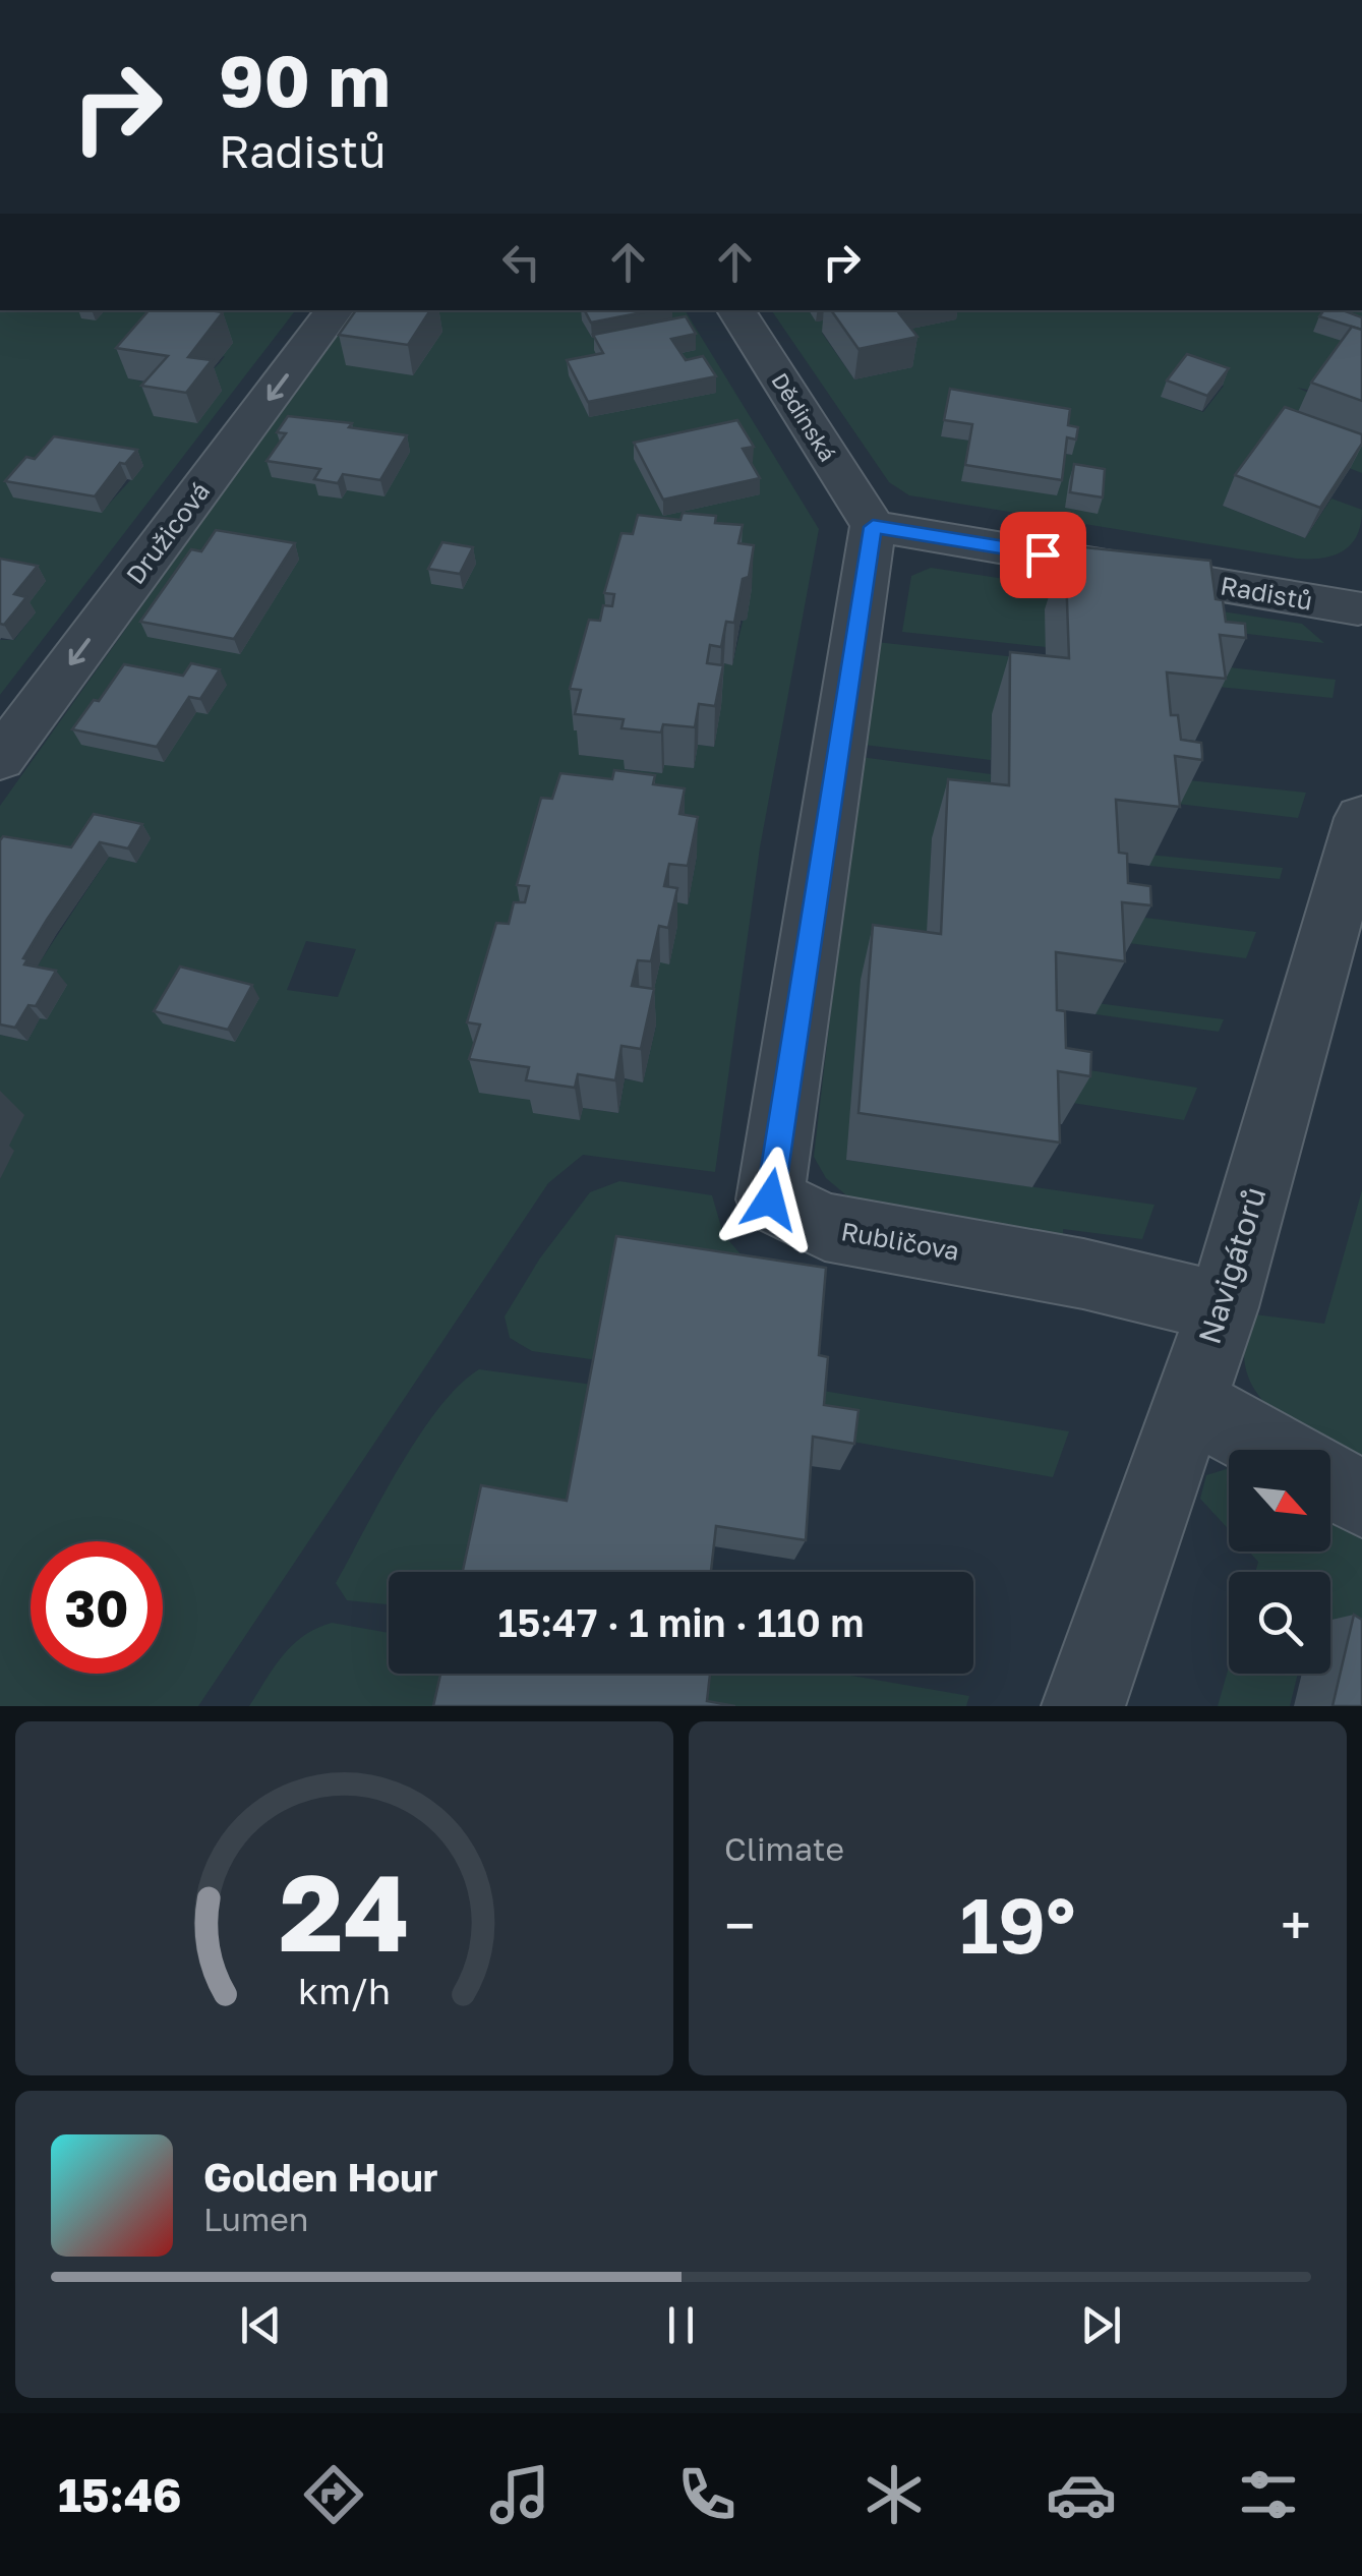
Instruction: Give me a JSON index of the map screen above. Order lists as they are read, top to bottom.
{
  "streets": {
    "street": [
      "Dědinská",
      "Družicová",
      "Radistů",
      "Rubličova",
      "Navigátorů"
    ]
  },
  "crossings": [
    ["Dědinská", "Radistů"],
    ["Dědinská", "Rubličova"],
    ["Radistů", "Rubličova"],
    ["Rubličova", "Navigátorů"]
  ],
  "one_way": ["Družicová"],
  "north": "bottom right",
  "page": {
    "turn": ["90 m", "Radistů"],
    "limit": "30",
    "trip": "15:47 · 1 min · 110 m",
    "tile": "Climate",
    "heat": ["−", "19°", "+"],
    "song": ["Golden Hour", "Lumen"],
    "tabs": "15:46",
    "gauge": ["24", "km/h"]
  }
}
